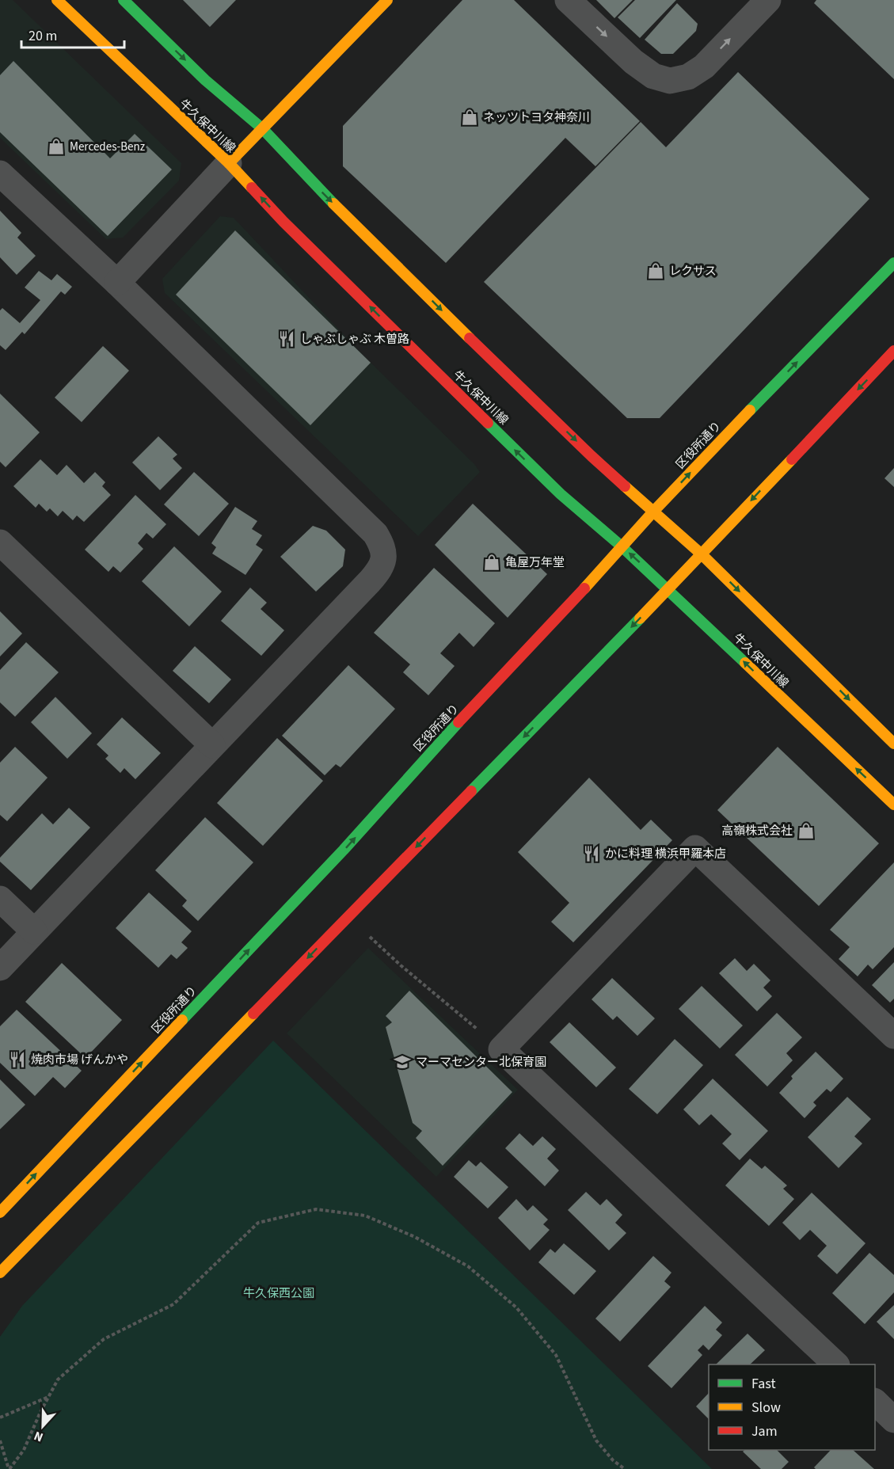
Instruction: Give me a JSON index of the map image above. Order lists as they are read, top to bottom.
{
  "streets": {
    "street": ["牛久保中川線", "区役所通り"]
  },
  "crossings": [
    ["牛久保中川線", "区役所通り"]
  ],
  "parks": ["牛久保西公園"],
  "places": {
    "shop": [
      "ネッツトヨタ神奈川",
      "Mercedes-Benz",
      "レクサス",
      "亀屋万年堂",
      "高嶺株式会社"
    ],
    "restaurant": ["しゃぶしゃぶ 木曽路", "かに料理 横浜甲羅本店", "焼肉市場 げんかや"],
    "school or university": ["マーマセンター北保育園"]
  },
  "legend": ["Fast", "Slow", "Jam"],
  "scale_bar": "20 m",
  "north": "bottom"
}
